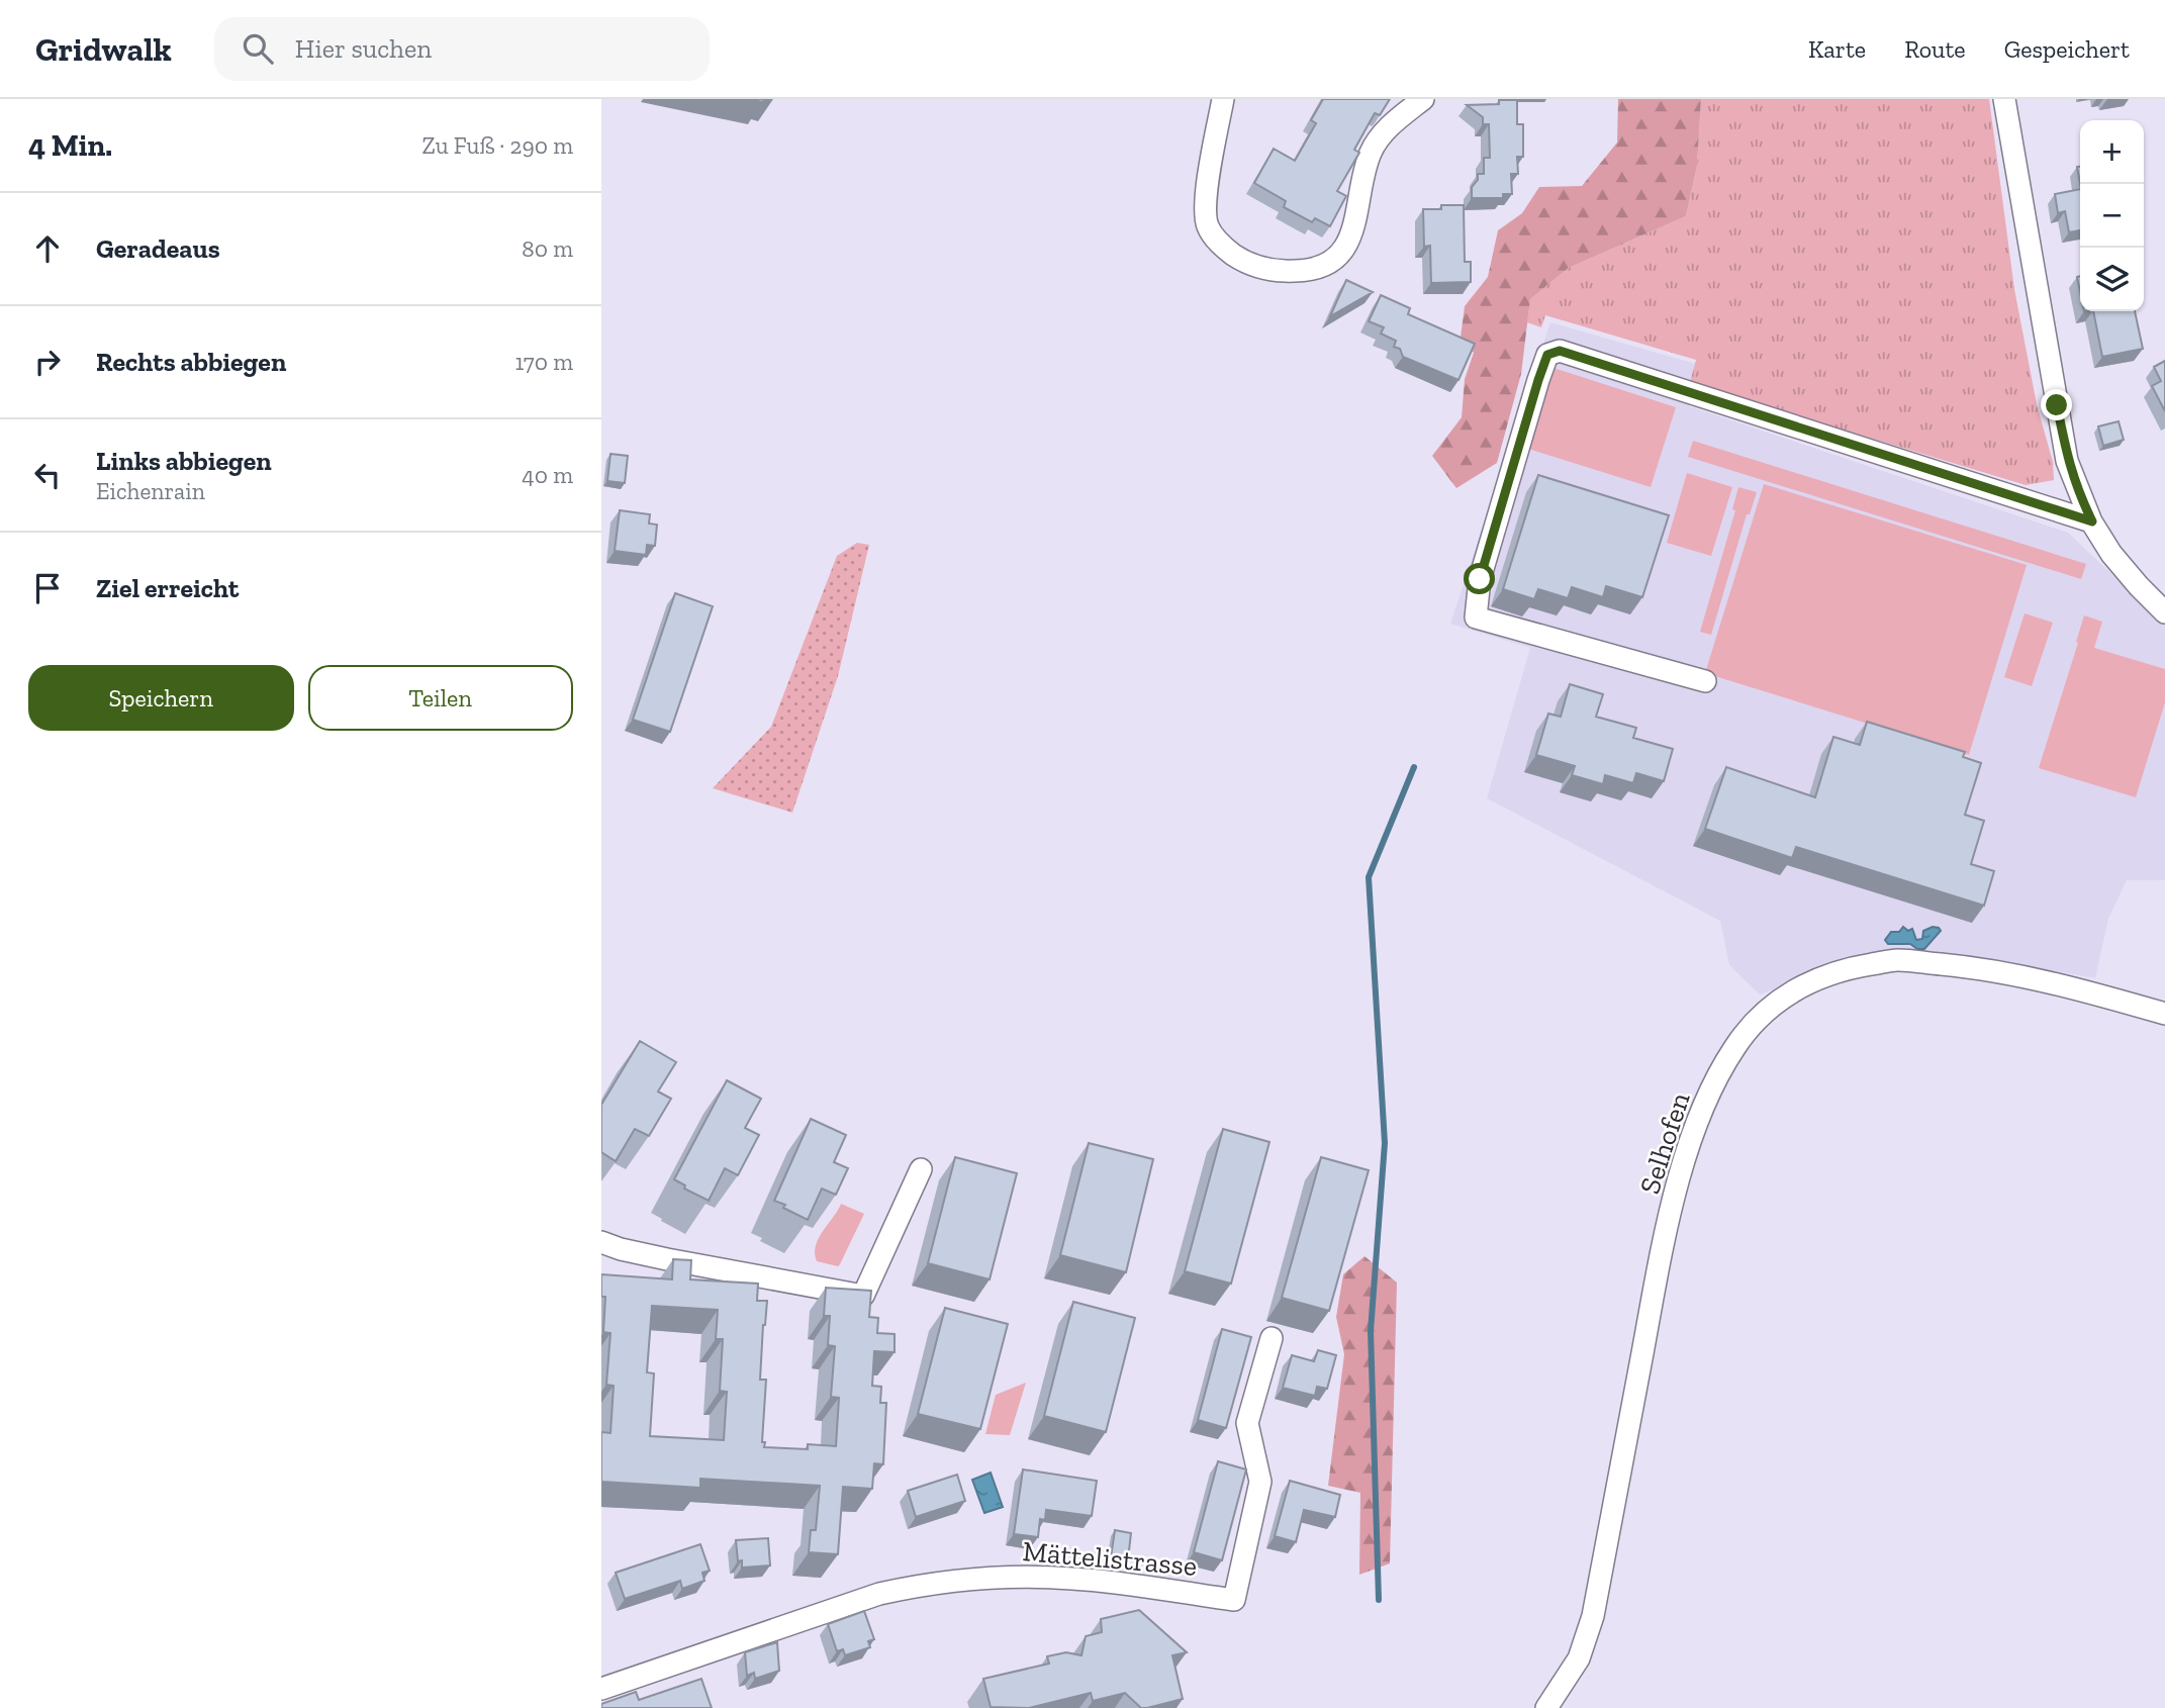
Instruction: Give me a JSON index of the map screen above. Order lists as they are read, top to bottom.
{
  "streets": {
    "street": ["Selhofen", "Mättelistrasse"]
  },
  "page": {
    "header": "Gridwalk",
    "search": "Hier suchen",
    "nav": ["Karte", "Route", "Gespeichert"],
    "heading": ["4 Min.", "Zu Fuß · 290 m"],
    "map_buttons": ["+", "−"],
    "list": [
      ["Geradeaus", "80 m"],
      ["Rechts abbiegen", "170 m"],
      ["Links abbiegen", "Eichenrain", "40 m"],
      "Ziel erreicht"
    ],
    "buttons": ["Speichern", "Teilen"]
  }
}
